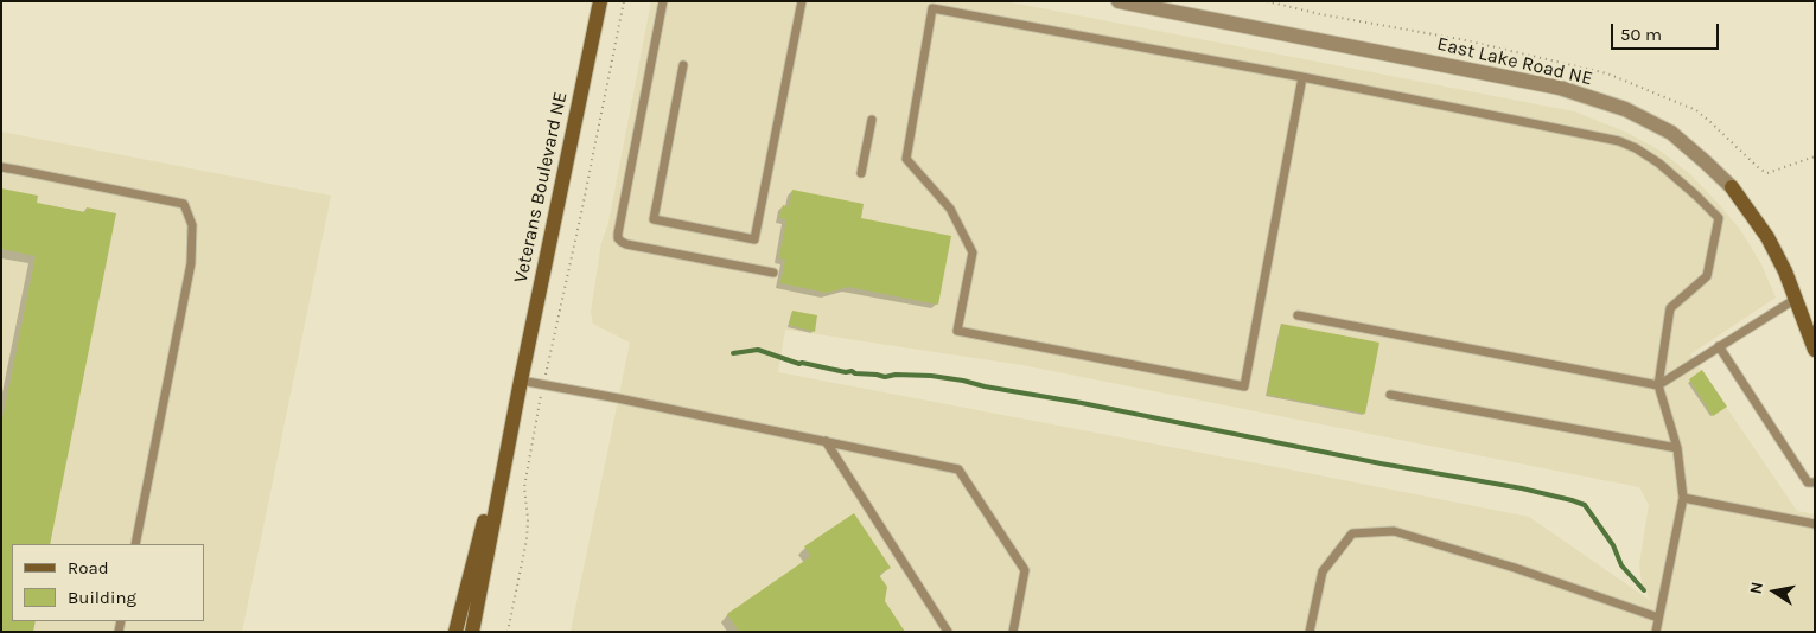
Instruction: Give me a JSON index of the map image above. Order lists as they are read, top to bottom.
{
  "streets": {
    "main road": ["East Lake Road NE", "Veterans Boulevard NE"]
  },
  "legend": ["Road", "Building"],
  "scale_bar": "50 m",
  "north": "left"
}
